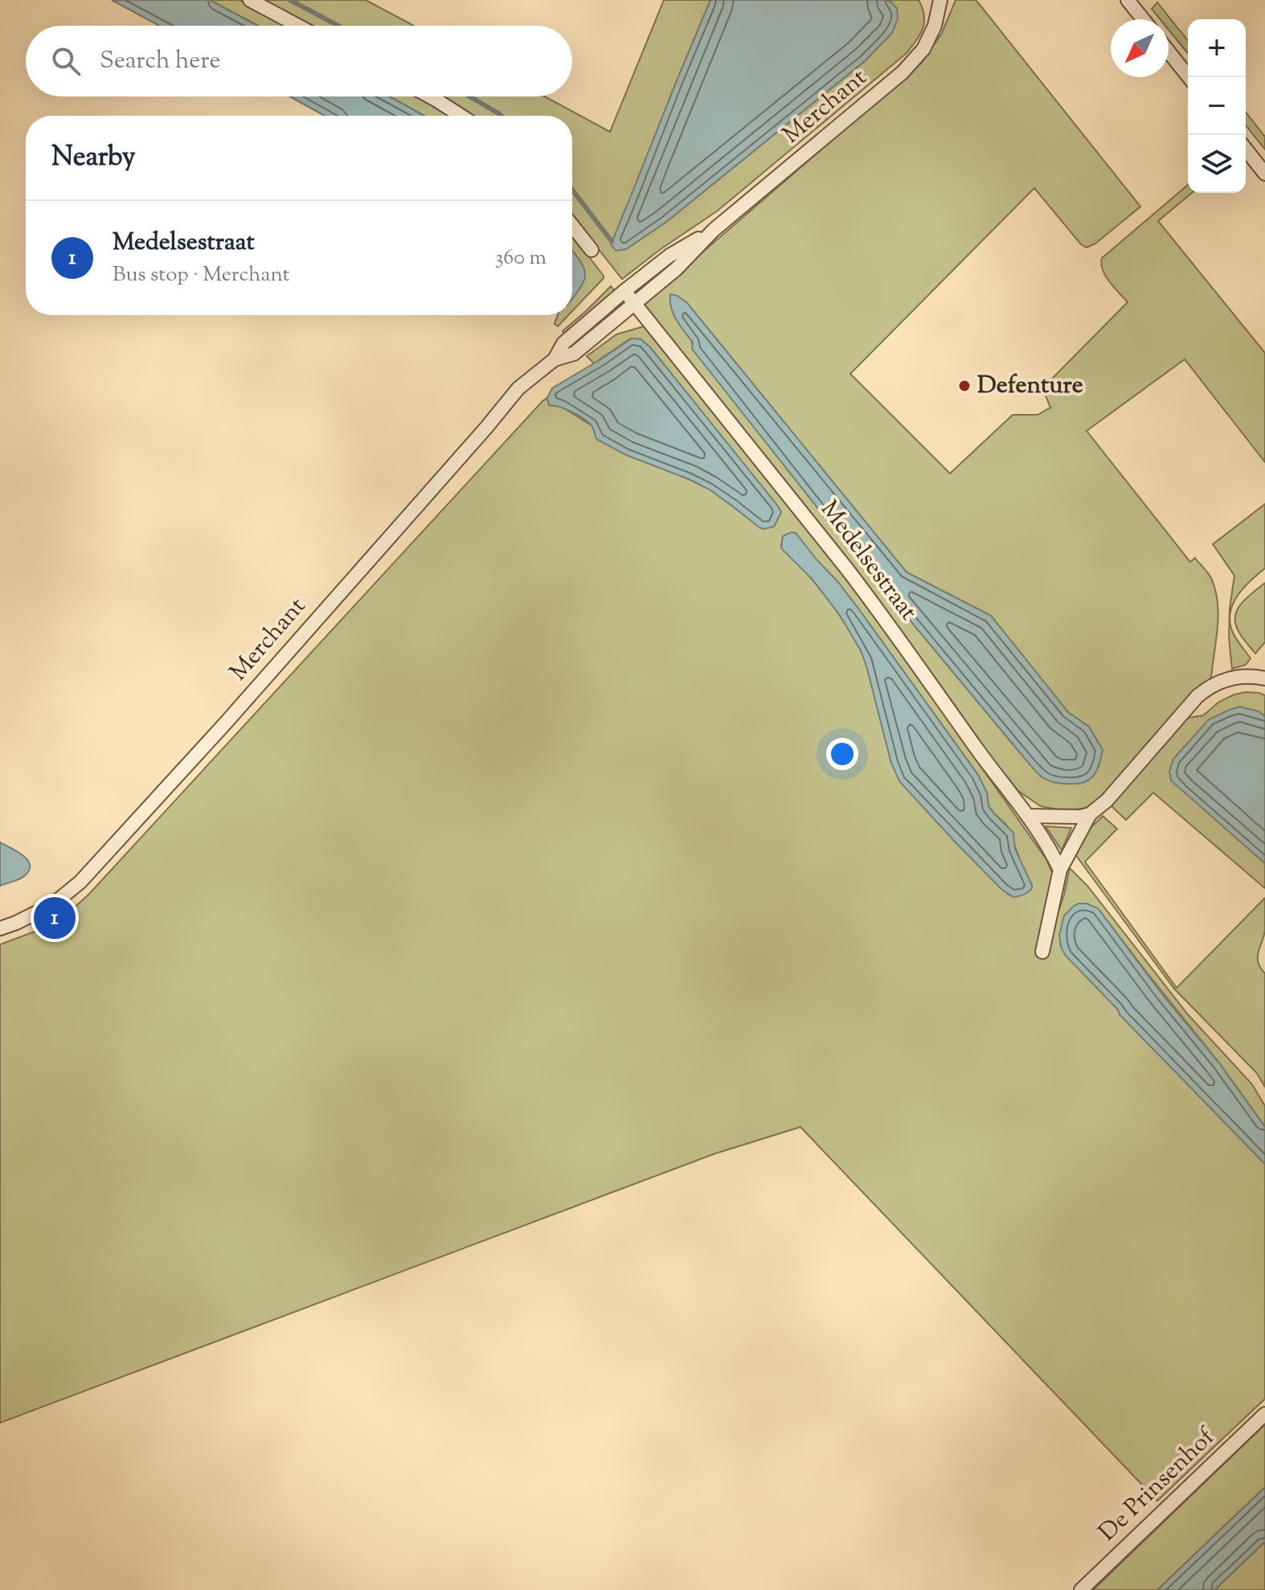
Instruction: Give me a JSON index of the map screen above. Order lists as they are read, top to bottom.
{
  "streets": {
    "street": ["Merchant", "Medelsestraat", "De Prinsenhof"]
  },
  "crossings": [
    ["Merchant", "Medelsestraat"]
  ],
  "places": ["Defenture"],
  "north": "bottom left",
  "page": {
    "map_buttons": ["+", "−"],
    "search": "Search here",
    "heading": "Nearby",
    "list": [
      {
        "mark": "1",
        "name": "Medelsestraat",
        "note": "Bus stop · Merchant",
        "value": "360 m"
      }
    ],
    "pins": "1"
  }
}
